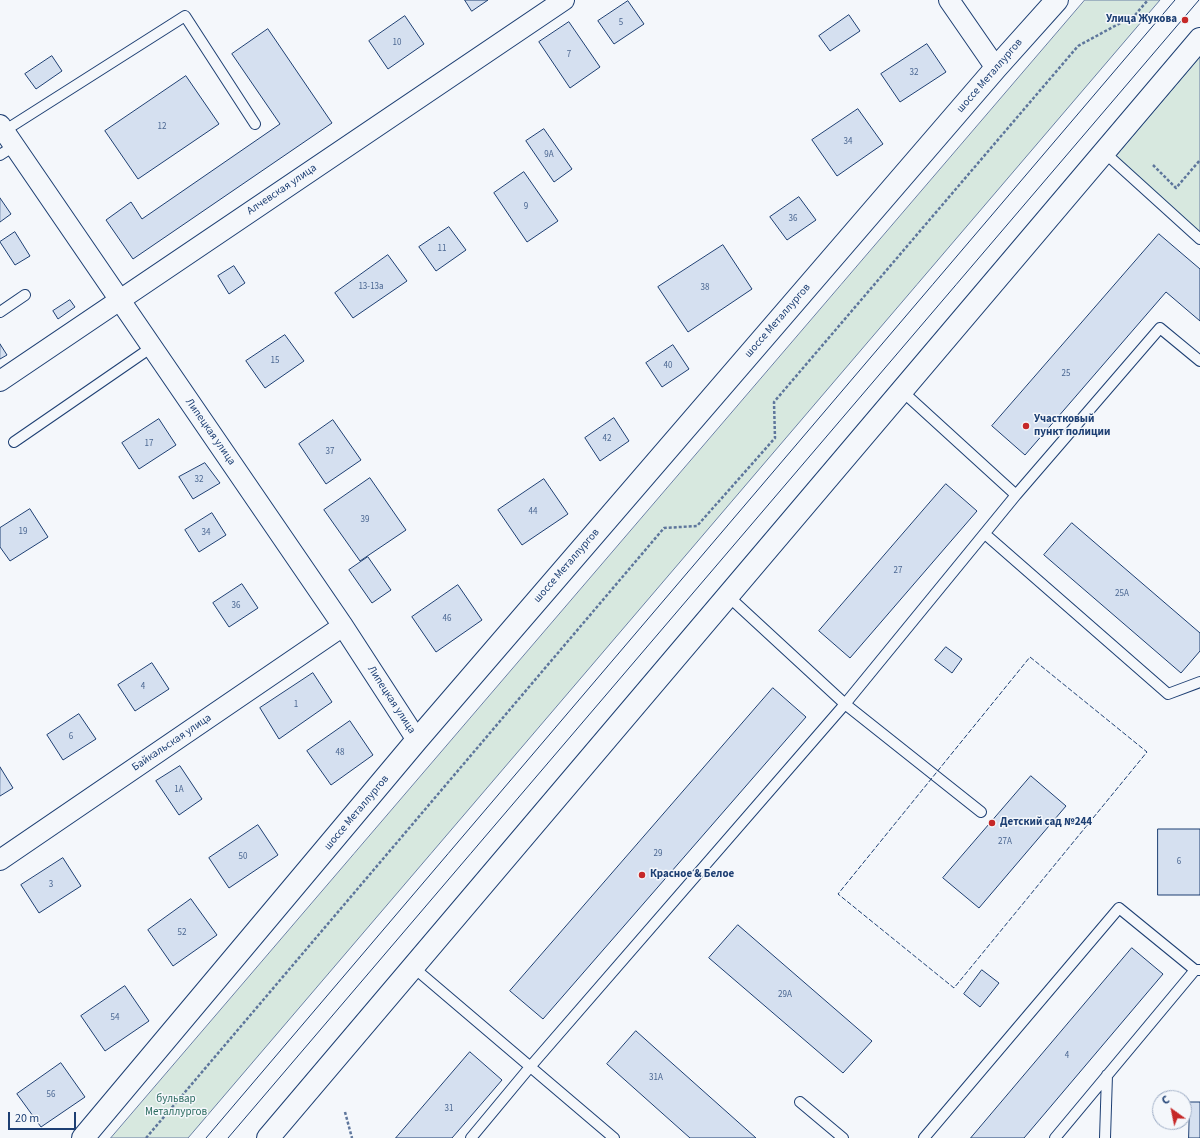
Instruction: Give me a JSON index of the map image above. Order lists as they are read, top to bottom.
{
  "streets": {
    "street": [
      "шоссе Металлургов",
      "Алчевская улица",
      "Липецкая улица",
      "Байкальская улица"
    ]
  },
  "crossings": [
    ["шоссе Металлургов", "Липецкая улица"],
    ["Алчевская улица", "Липецкая улица"],
    ["Липецкая улица", "Байкальская улица"]
  ],
  "parks": ["бульвар Металлургов"],
  "places": [
    "Улица Жукова",
    "Участковый пункт полиции",
    "Детский сад №244",
    "Красное & Белое"
  ],
  "house_numbers": [
    "5",
    "10",
    "7",
    "32",
    "12",
    "34",
    "9А",
    "9",
    "36",
    "11",
    "13-13а",
    "38",
    "15",
    "40",
    "25",
    "42",
    "17",
    "37",
    "32",
    "44",
    "39",
    "19",
    "34",
    "27",
    "25А",
    "36",
    "46",
    "4",
    "1",
    "6",
    "48",
    "1А",
    "27А",
    "29",
    "50",
    "6",
    "3",
    "52",
    "29А",
    "54",
    "4",
    "31А",
    "56",
    "31"
  ],
  "scale_bar": "20 m",
  "north": "top left"
}
